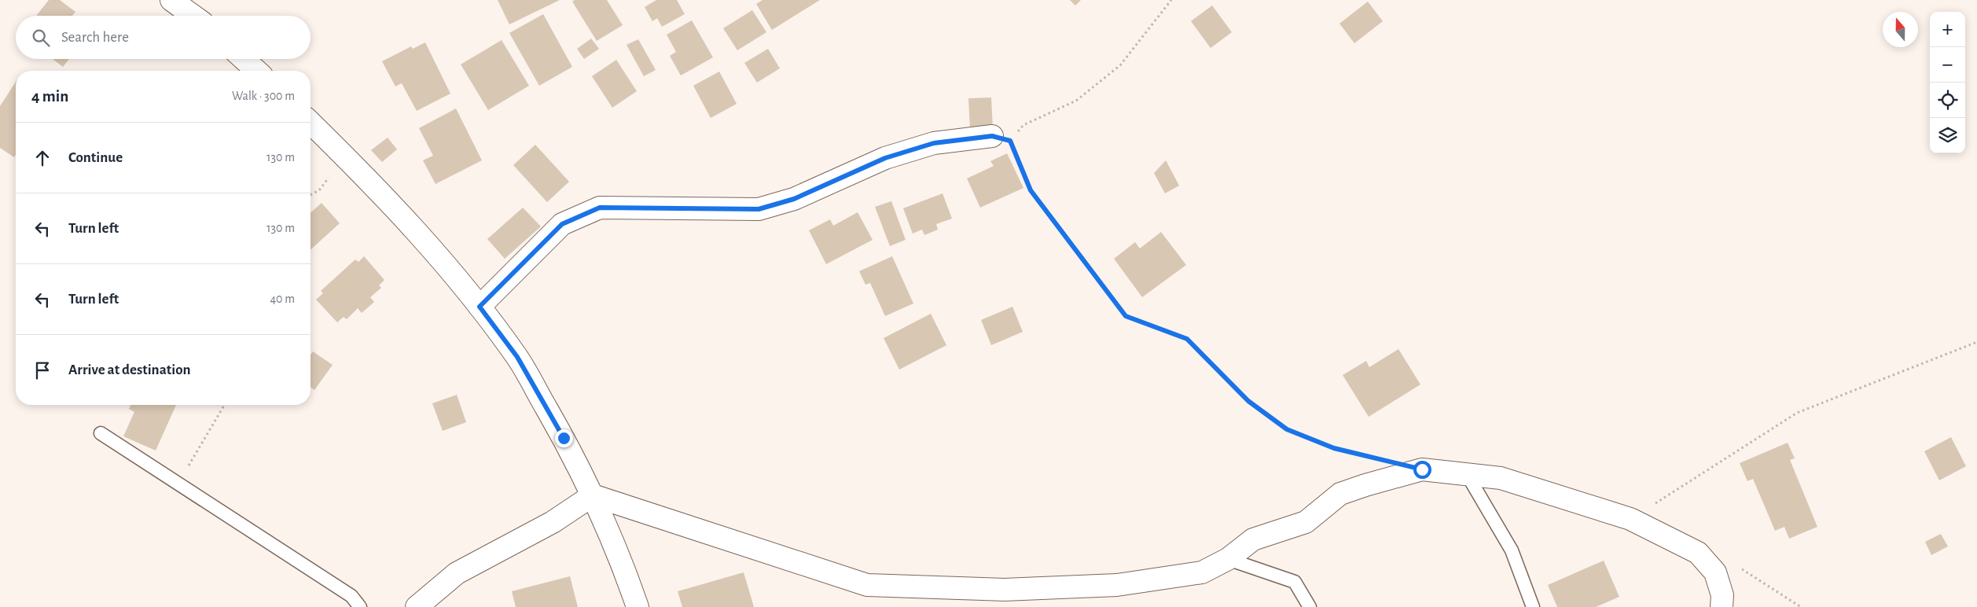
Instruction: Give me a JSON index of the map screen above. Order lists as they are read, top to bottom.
{
  "north": "top",
  "page": {
    "map_buttons": ["+", "−"],
    "search": "Search here",
    "heading": ["4 min", "Walk · 300 m"],
    "list": [
      ["Continue", "130 m"],
      ["Turn left", "130 m"],
      ["Turn left", "40 m"],
      "Arrive at destination"
    ]
  }
}
